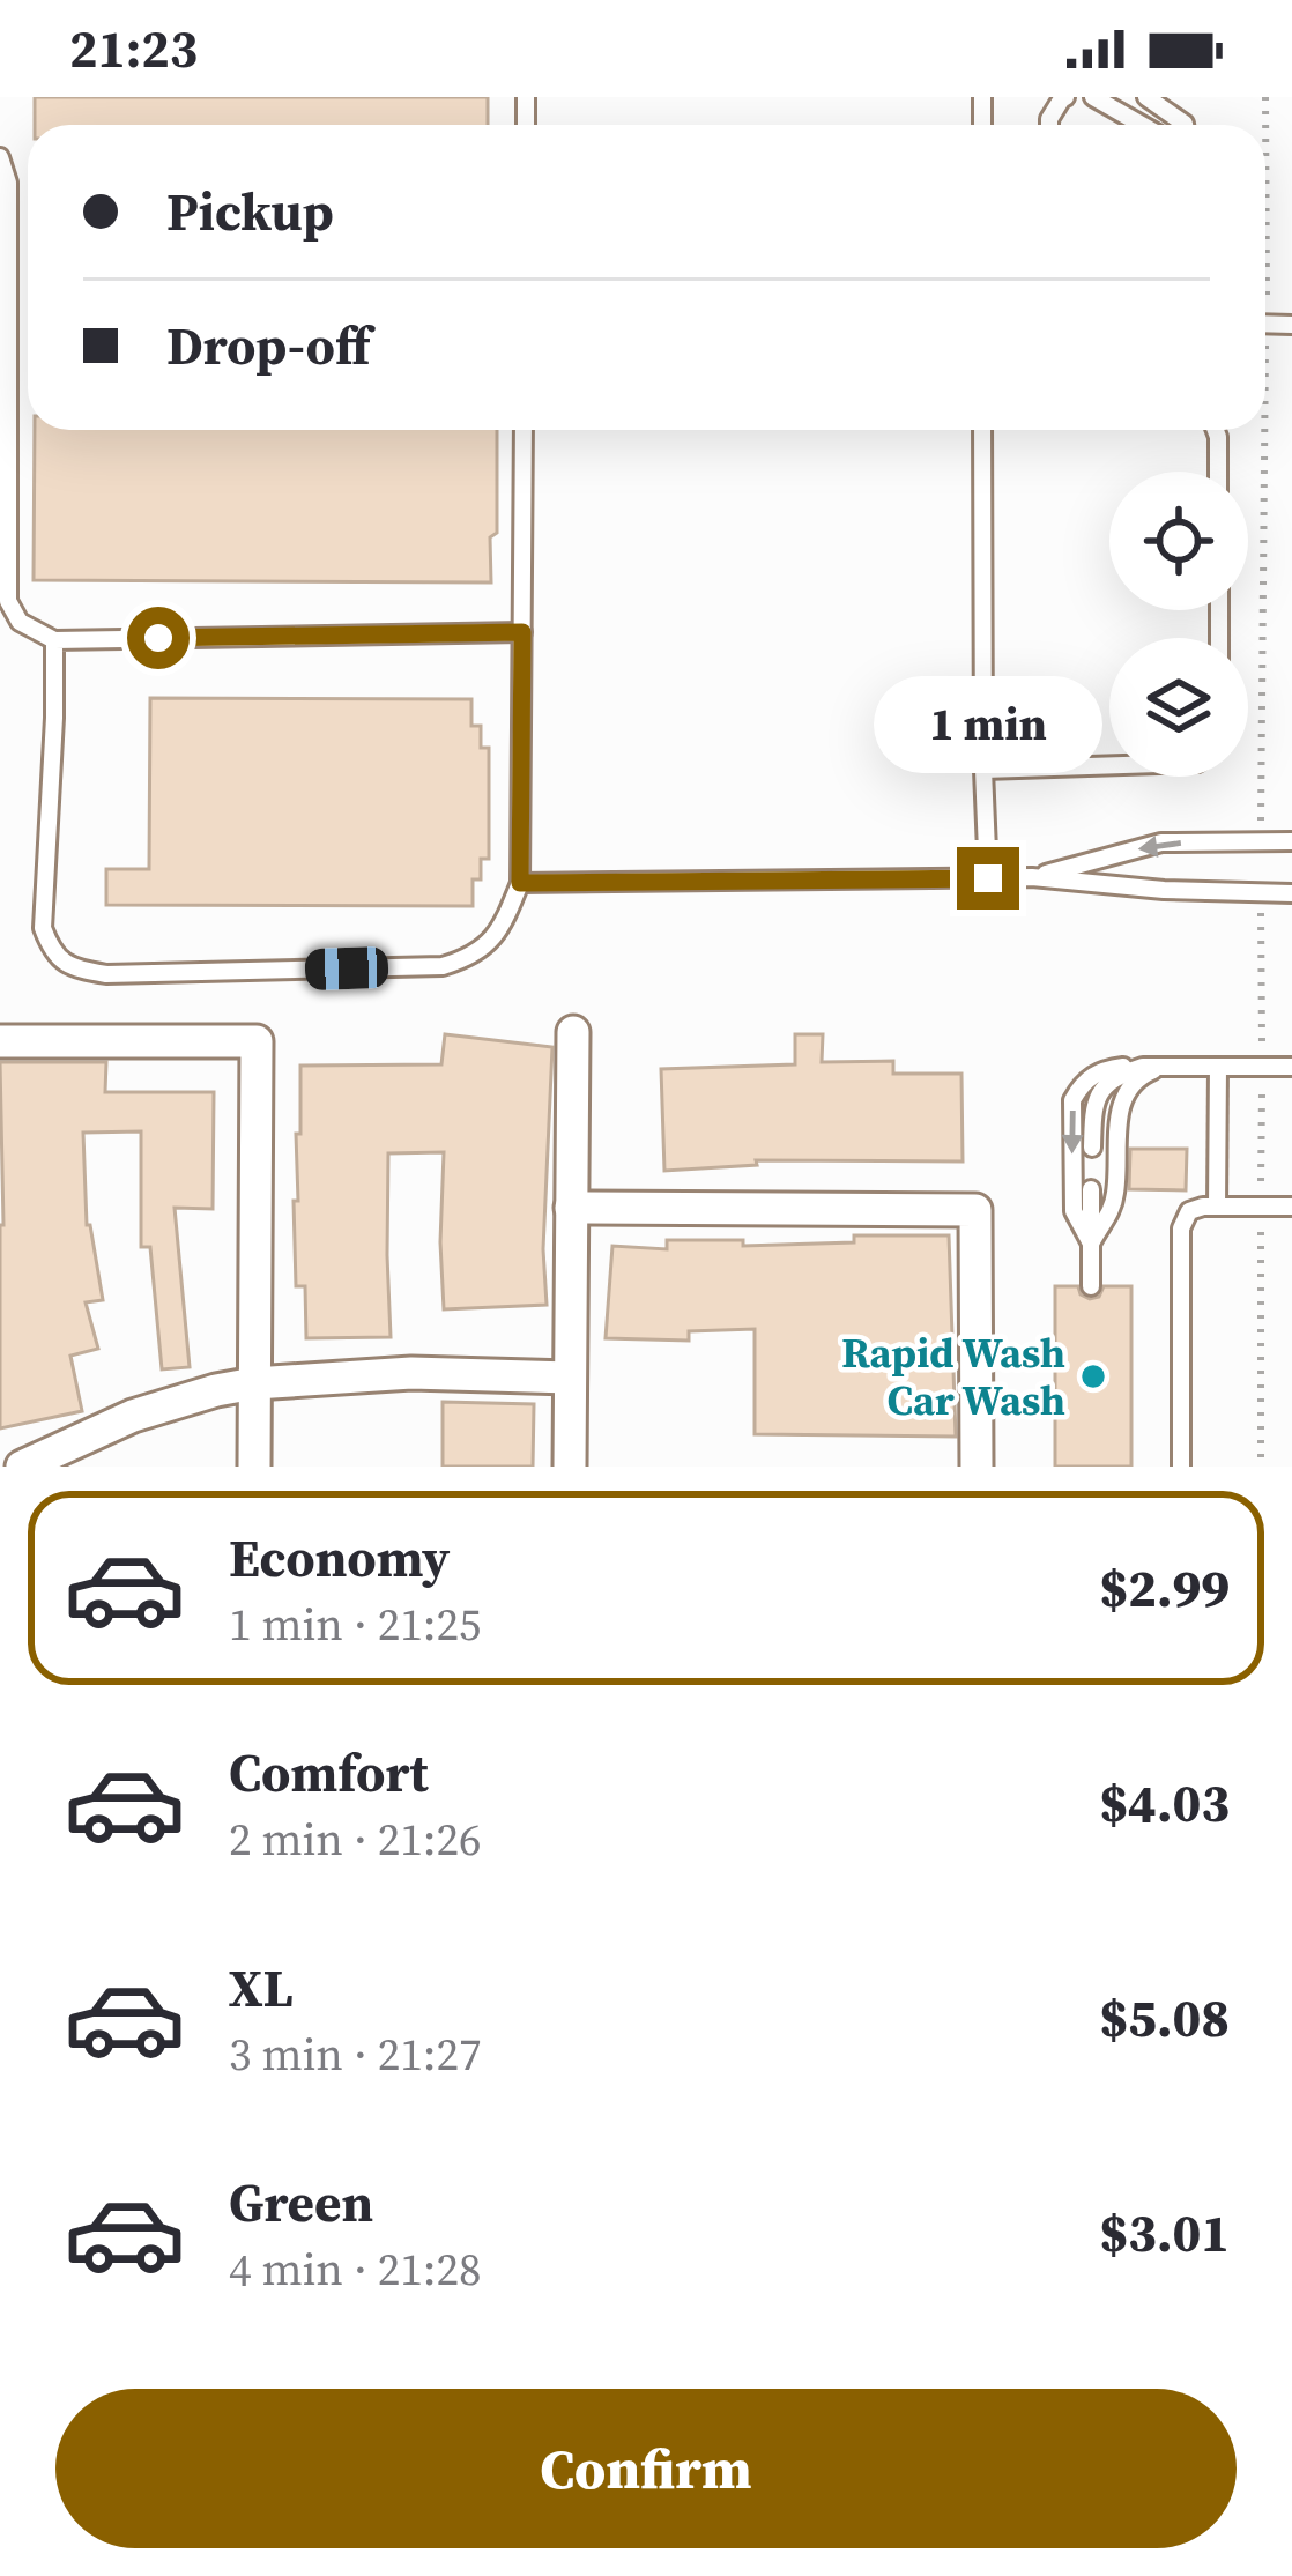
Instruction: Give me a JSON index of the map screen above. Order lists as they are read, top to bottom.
{
  "places": ["Rapid Wash Car Wash"],
  "page": {
    "status": "21:23",
    "banner": ["Pickup", "Drop-off"],
    "bubble": "1 min",
    "list": [
      {
        "name": "Economy",
        "note": "1 min · 21:25",
        "value": "$2.99"
      },
      {
        "name": "Comfort",
        "note": "2 min · 21:26",
        "value": "$4.03"
      },
      {
        "name": "XL",
        "note": "3 min · 21:27",
        "value": "$5.08"
      },
      {
        "name": "Green",
        "note": "4 min · 21:28",
        "value": "$3.01"
      }
    ],
    "buttons": "Confirm"
  }
}
